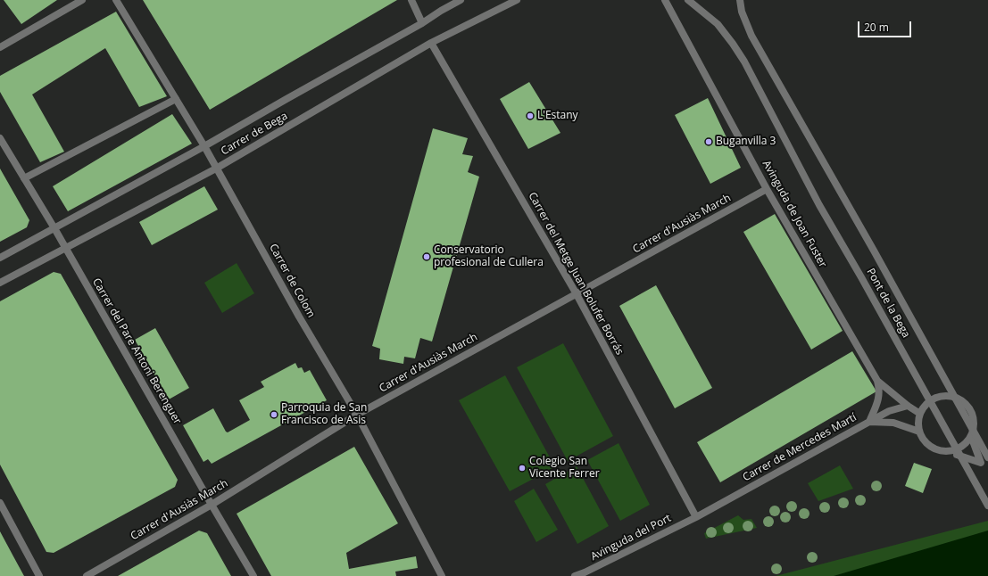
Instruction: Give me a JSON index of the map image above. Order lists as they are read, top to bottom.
{
  "streets": {
    "street": [
      "Carrer de Bega",
      "Avinguda de Joan Fuster",
      "Carrer d'Ausiàs March",
      "Carrer del Metge Juan Bolufer Borrás",
      "Carrer de Colom",
      "Pont de la Bega",
      "Carrer del Pare Antoni Berenguer",
      "Carrer de Mercedes Martí",
      "Avinguda del Port"
    ]
  },
  "crossings": [
    ["Carrer de Bega", "Carrer del Metge Juan Bolufer Borrás"],
    ["Carrer de Bega", "Carrer de Colom"],
    ["Carrer de Bega", "Carrer del Pare Antoni Berenguer"],
    ["Avinguda de Joan Fuster", "Carrer d'Ausiàs March"],
    ["Carrer d'Ausiàs March", "Carrer del Metge Juan Bolufer Borrás"],
    ["Carrer d'Ausiàs March", "Carrer de Colom"],
    ["Carrer d'Ausiàs March", "Carrer del Pare Antoni Berenguer"],
    ["Carrer del Metge Juan Bolufer Borrás", "Carrer de Mercedes Martí"],
    ["Carrer del Metge Juan Bolufer Borrás", "Avinguda del Port"],
    ["Carrer de Mercedes Martí", "Avinguda del Port"]
  ],
  "places": [
    "L'Estany",
    "Buganvilla 3",
    "Conservatorio profesional de Cullera",
    "Parroquia de San Francisco de Asis",
    "Colegio San Vicente Ferrer"
  ],
  "scale_bar": "20 m"
}
